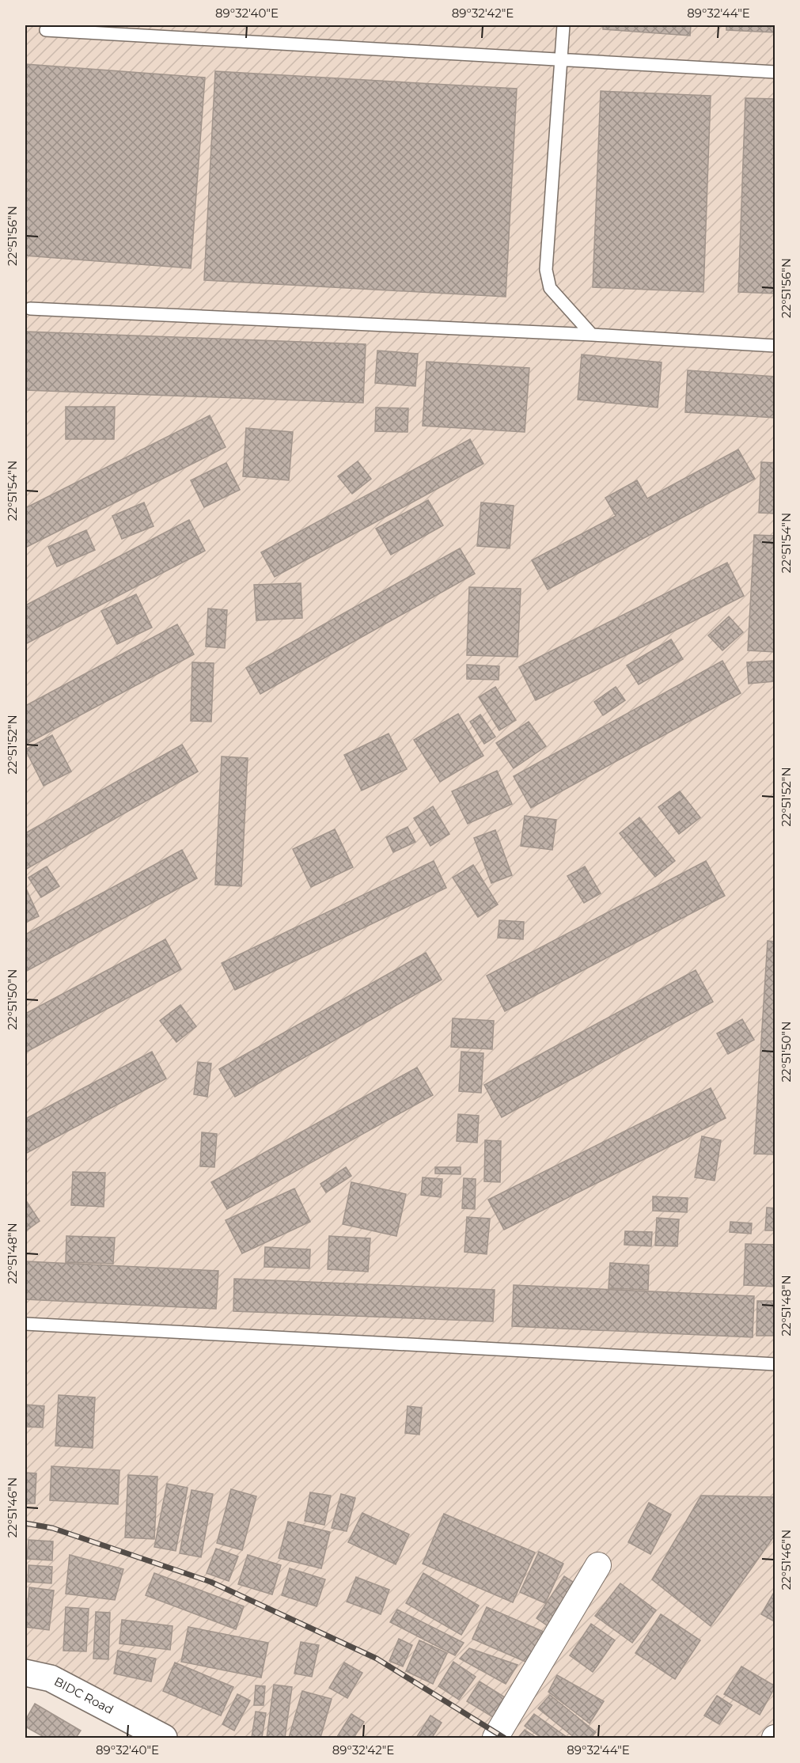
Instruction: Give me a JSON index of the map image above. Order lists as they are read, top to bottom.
{
  "streets": {
    "main road": ["BIDC Road"]
  },
  "coordinates": [
    "89°32'40\"E",
    "89°32'42\"E",
    "89°32'44\"E",
    "22°51'56\"N",
    "22°51'54\"N",
    "22°51'52\"N",
    "22°51'50\"N",
    "22°51'48\"N",
    "22°51'46\"N"
  ]
}
